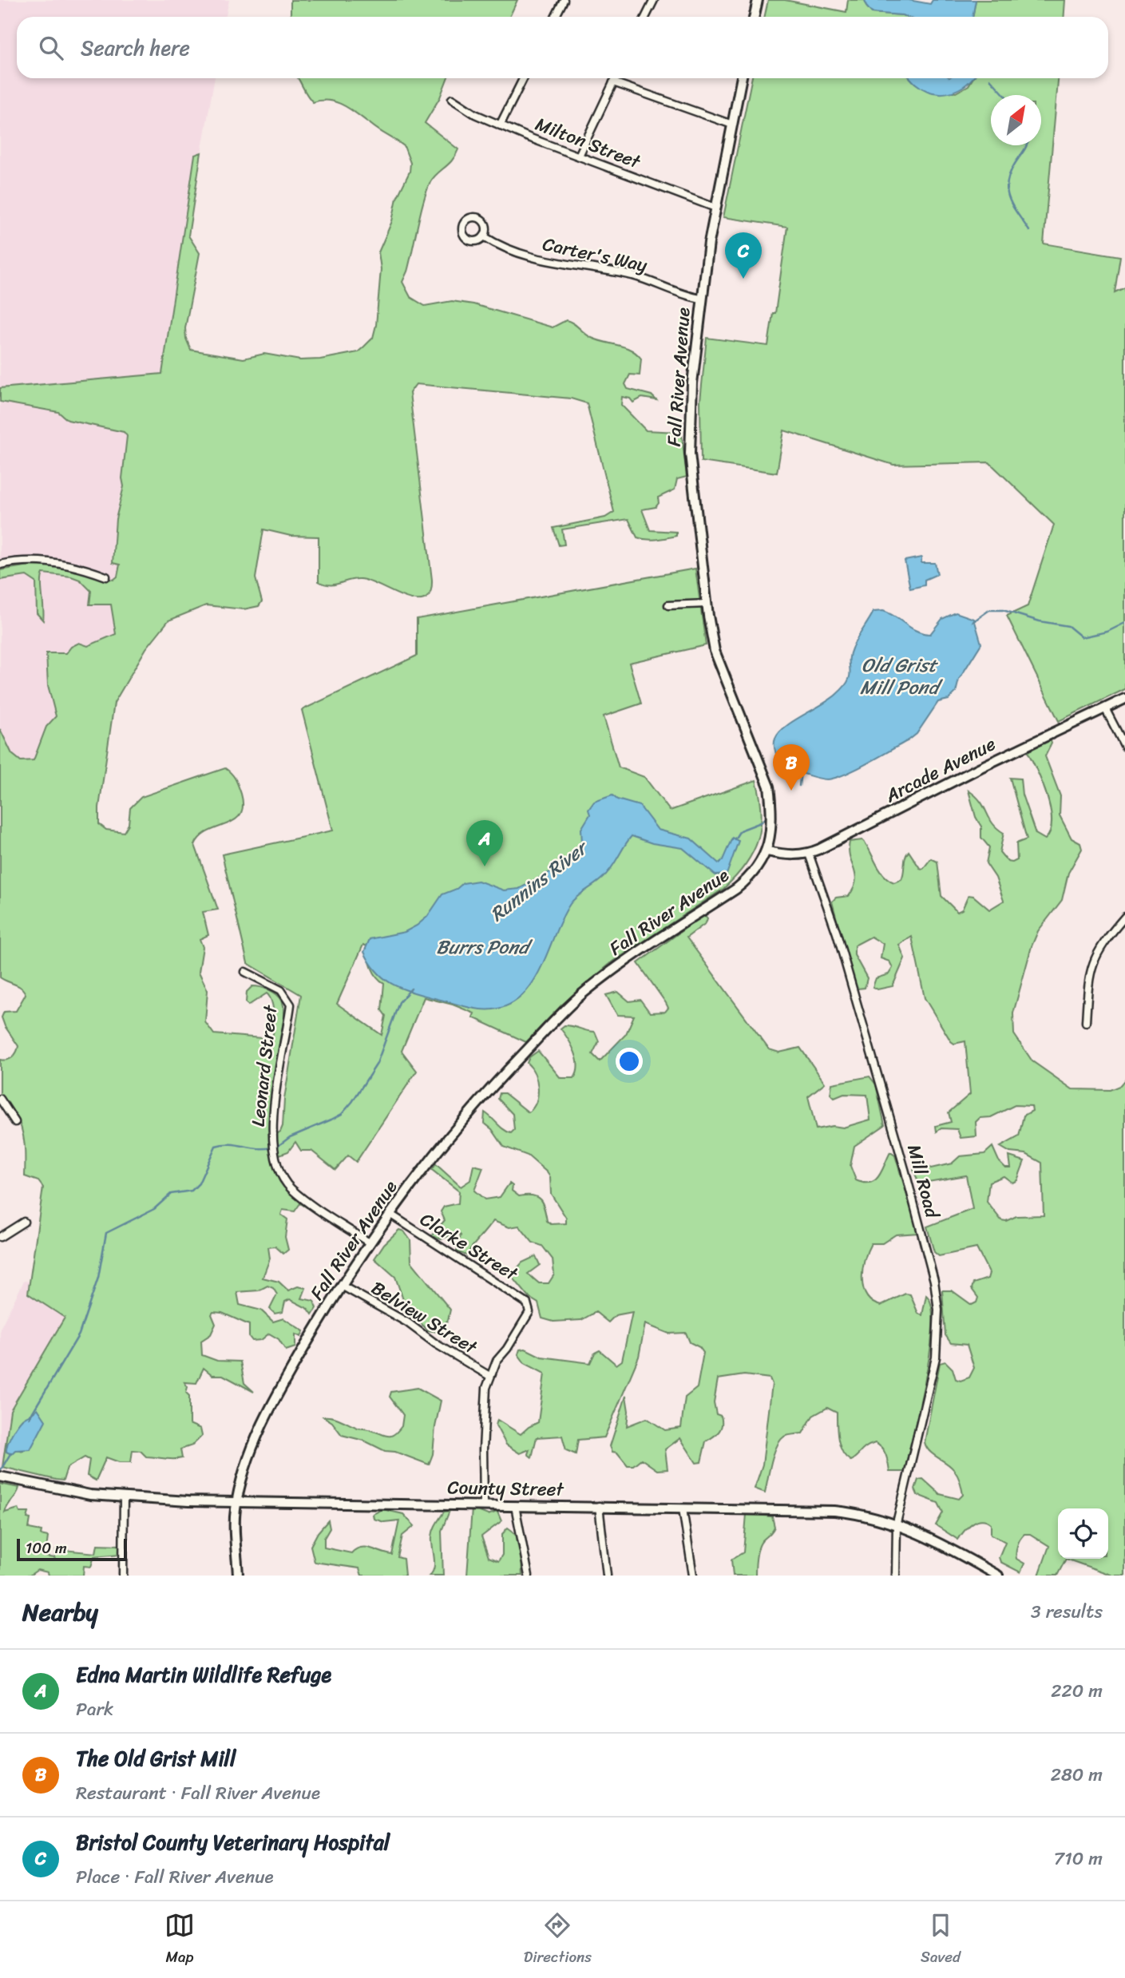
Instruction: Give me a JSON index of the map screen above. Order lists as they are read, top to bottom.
{
  "streets": {
    "main road": ["Fall River Avenue", "Arcade Avenue", "County Street"],
    "street": [
      "Milton Street",
      "Carter's Way",
      "Leonard Street",
      "Mill Road",
      "Clarke Street",
      "Belview Street"
    ]
  },
  "crossings": [
    ["Milton Street", "Fall River Avenue"],
    ["Carter's Way", "Fall River Avenue"],
    ["Fall River Avenue", "Arcade Avenue"],
    ["Fall River Avenue", "Leonard Street"],
    ["Fall River Avenue", "Clarke Street"],
    ["Fall River Avenue", "Belview Street"],
    ["Fall River Avenue", "County Street"],
    ["Arcade Avenue", "Mill Road"],
    ["Mill Road", "County Street"],
    ["Clarke Street", "Belview Street"]
  ],
  "water": ["Old Grist Mill Pond", "Runnins River", "Burrs Pond"],
  "scale_bar": "100 m",
  "north": "top right",
  "page": {
    "search": "Search here",
    "pins": ["C", "B", "A"],
    "scale": "100 m",
    "heading": ["Nearby", "3 results"],
    "list": [
      {
        "mark": "A",
        "name": "Edna Martin Wildlife Refuge",
        "note": "Park",
        "value": "220 m"
      },
      {
        "mark": "B",
        "name": "The Old Grist Mill",
        "note": "Restaurant · Fall River Avenue",
        "value": "280 m"
      },
      {
        "mark": "C",
        "name": "Bristol County Veterinary Hospital",
        "note": "Place · Fall River Avenue",
        "value": "710 m"
      }
    ],
    "nav": ["Map", "Directions", "Saved"]
  }
}
